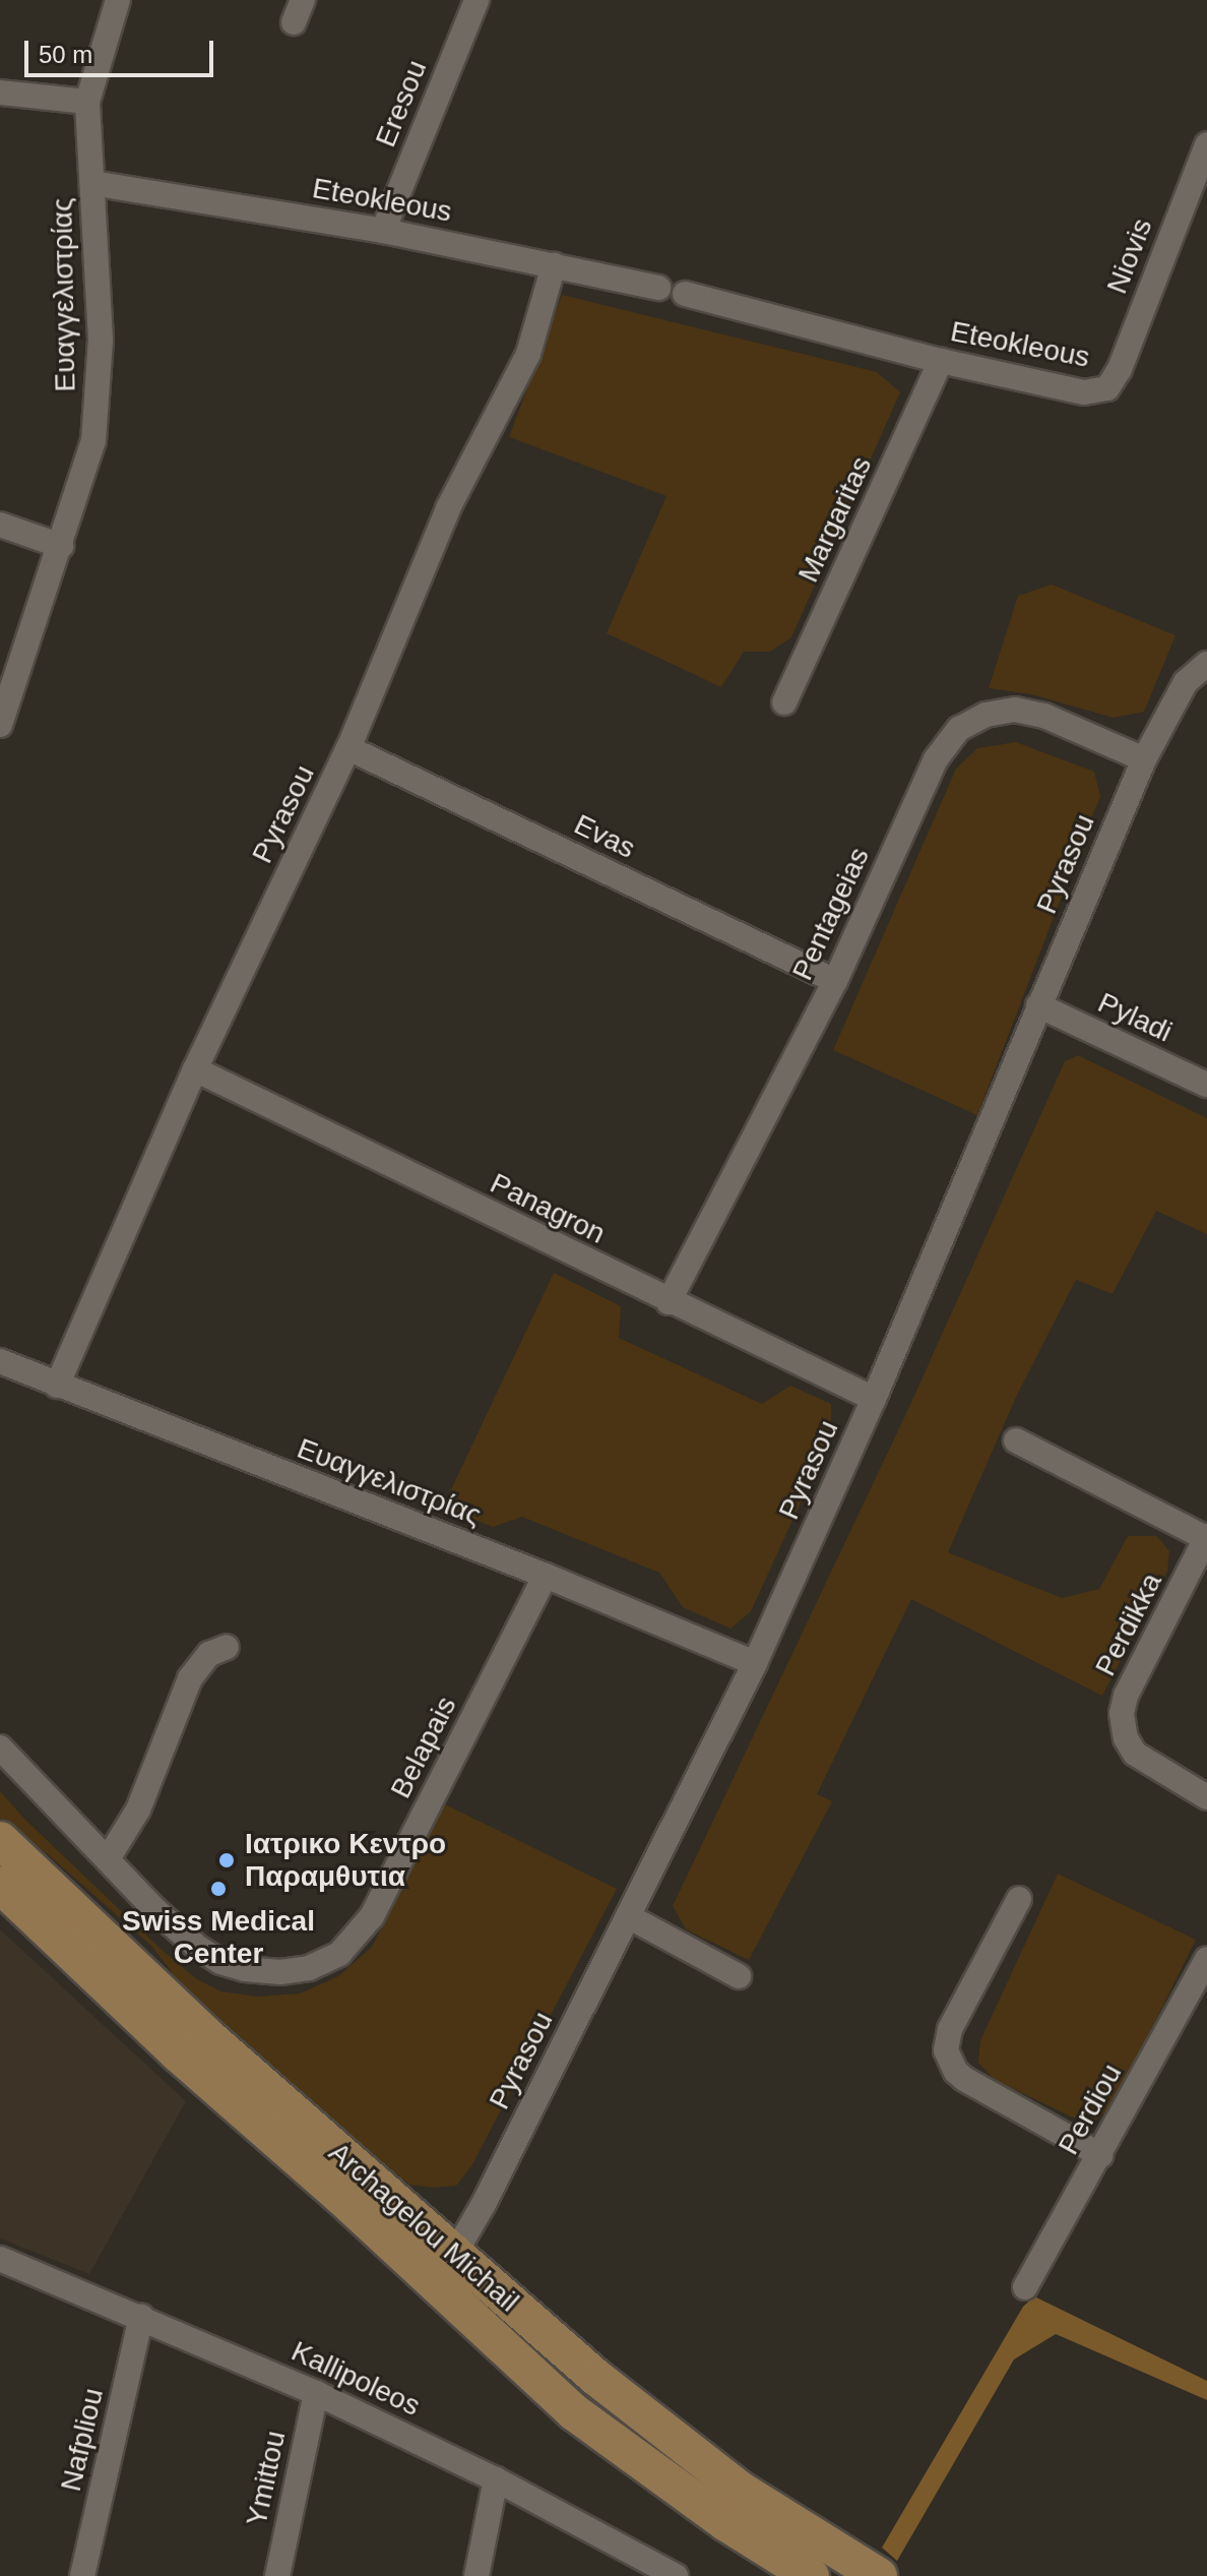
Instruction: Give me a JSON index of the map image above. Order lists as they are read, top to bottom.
{
  "streets": {
    "main road": ["Archagelou Michail"],
    "street": [
      "Eresou",
      "Eteokleous",
      "Niovis",
      "Ευαγγελιστρίας",
      "Margaritas",
      "Pyrasou",
      "Evas",
      "Pentageias",
      "Pyladi",
      "Panagron",
      "Perdikka",
      "Belapais",
      "Perdiou",
      "Kallipoleos",
      "Nafpliou",
      "Ymittou"
    ]
  },
  "crossings": [
    ["Eresou", "Eteokleous"],
    ["Eteokleous", "Niovis"],
    ["Eteokleous", "Ευαγγελιστρίας"],
    ["Eteokleous", "Margaritas"],
    ["Eteokleous", "Pyrasou"],
    ["Ευαγγελιστρίας", "Pyrasou"],
    ["Ευαγγελιστρίας", "Belapais"],
    ["Pyrasou", "Evas"],
    ["Pyrasou", "Pentageias"],
    ["Pyrasou", "Pyladi"],
    ["Pyrasou", "Panagron"],
    ["Pyrasou", "Archagelou Michail"],
    ["Evas", "Pentageias"],
    ["Pentageias", "Panagron"],
    ["Kallipoleos", "Nafpliou"],
    ["Kallipoleos", "Ymittou"]
  ],
  "places": ["Ιατρικο Κεντρο Παραμθυτια", "Swiss Medical Center"],
  "scale_bar": "50 m"
}
